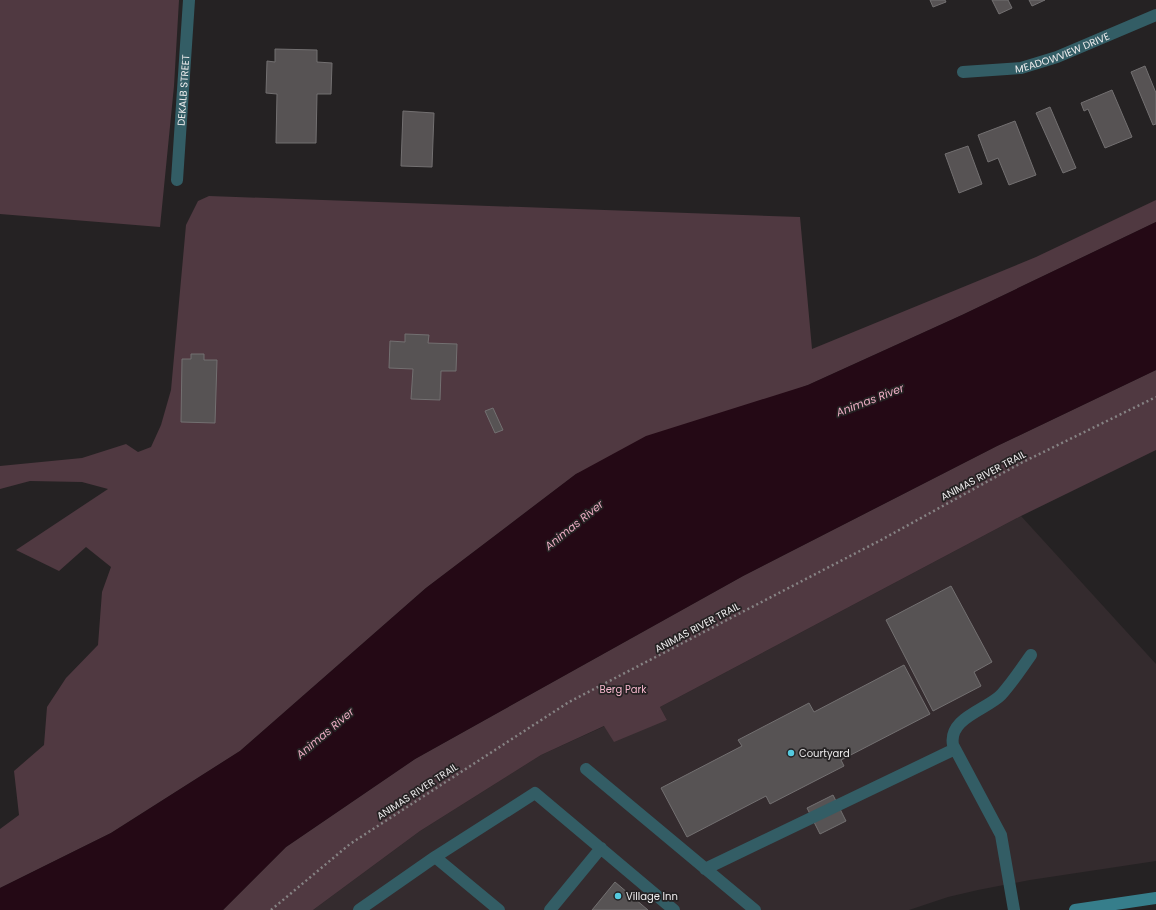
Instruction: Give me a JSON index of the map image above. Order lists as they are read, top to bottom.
{
  "streets": {
    "street": ["MEADOWVIEW DRIVE", "DEKALB STREET"],
    "path": ["ANIMAS RIVER TRAIL"]
  },
  "water": ["Animas River"],
  "parks": ["Berg Park"],
  "places": ["Courtyard", "Village Inn"]
}
